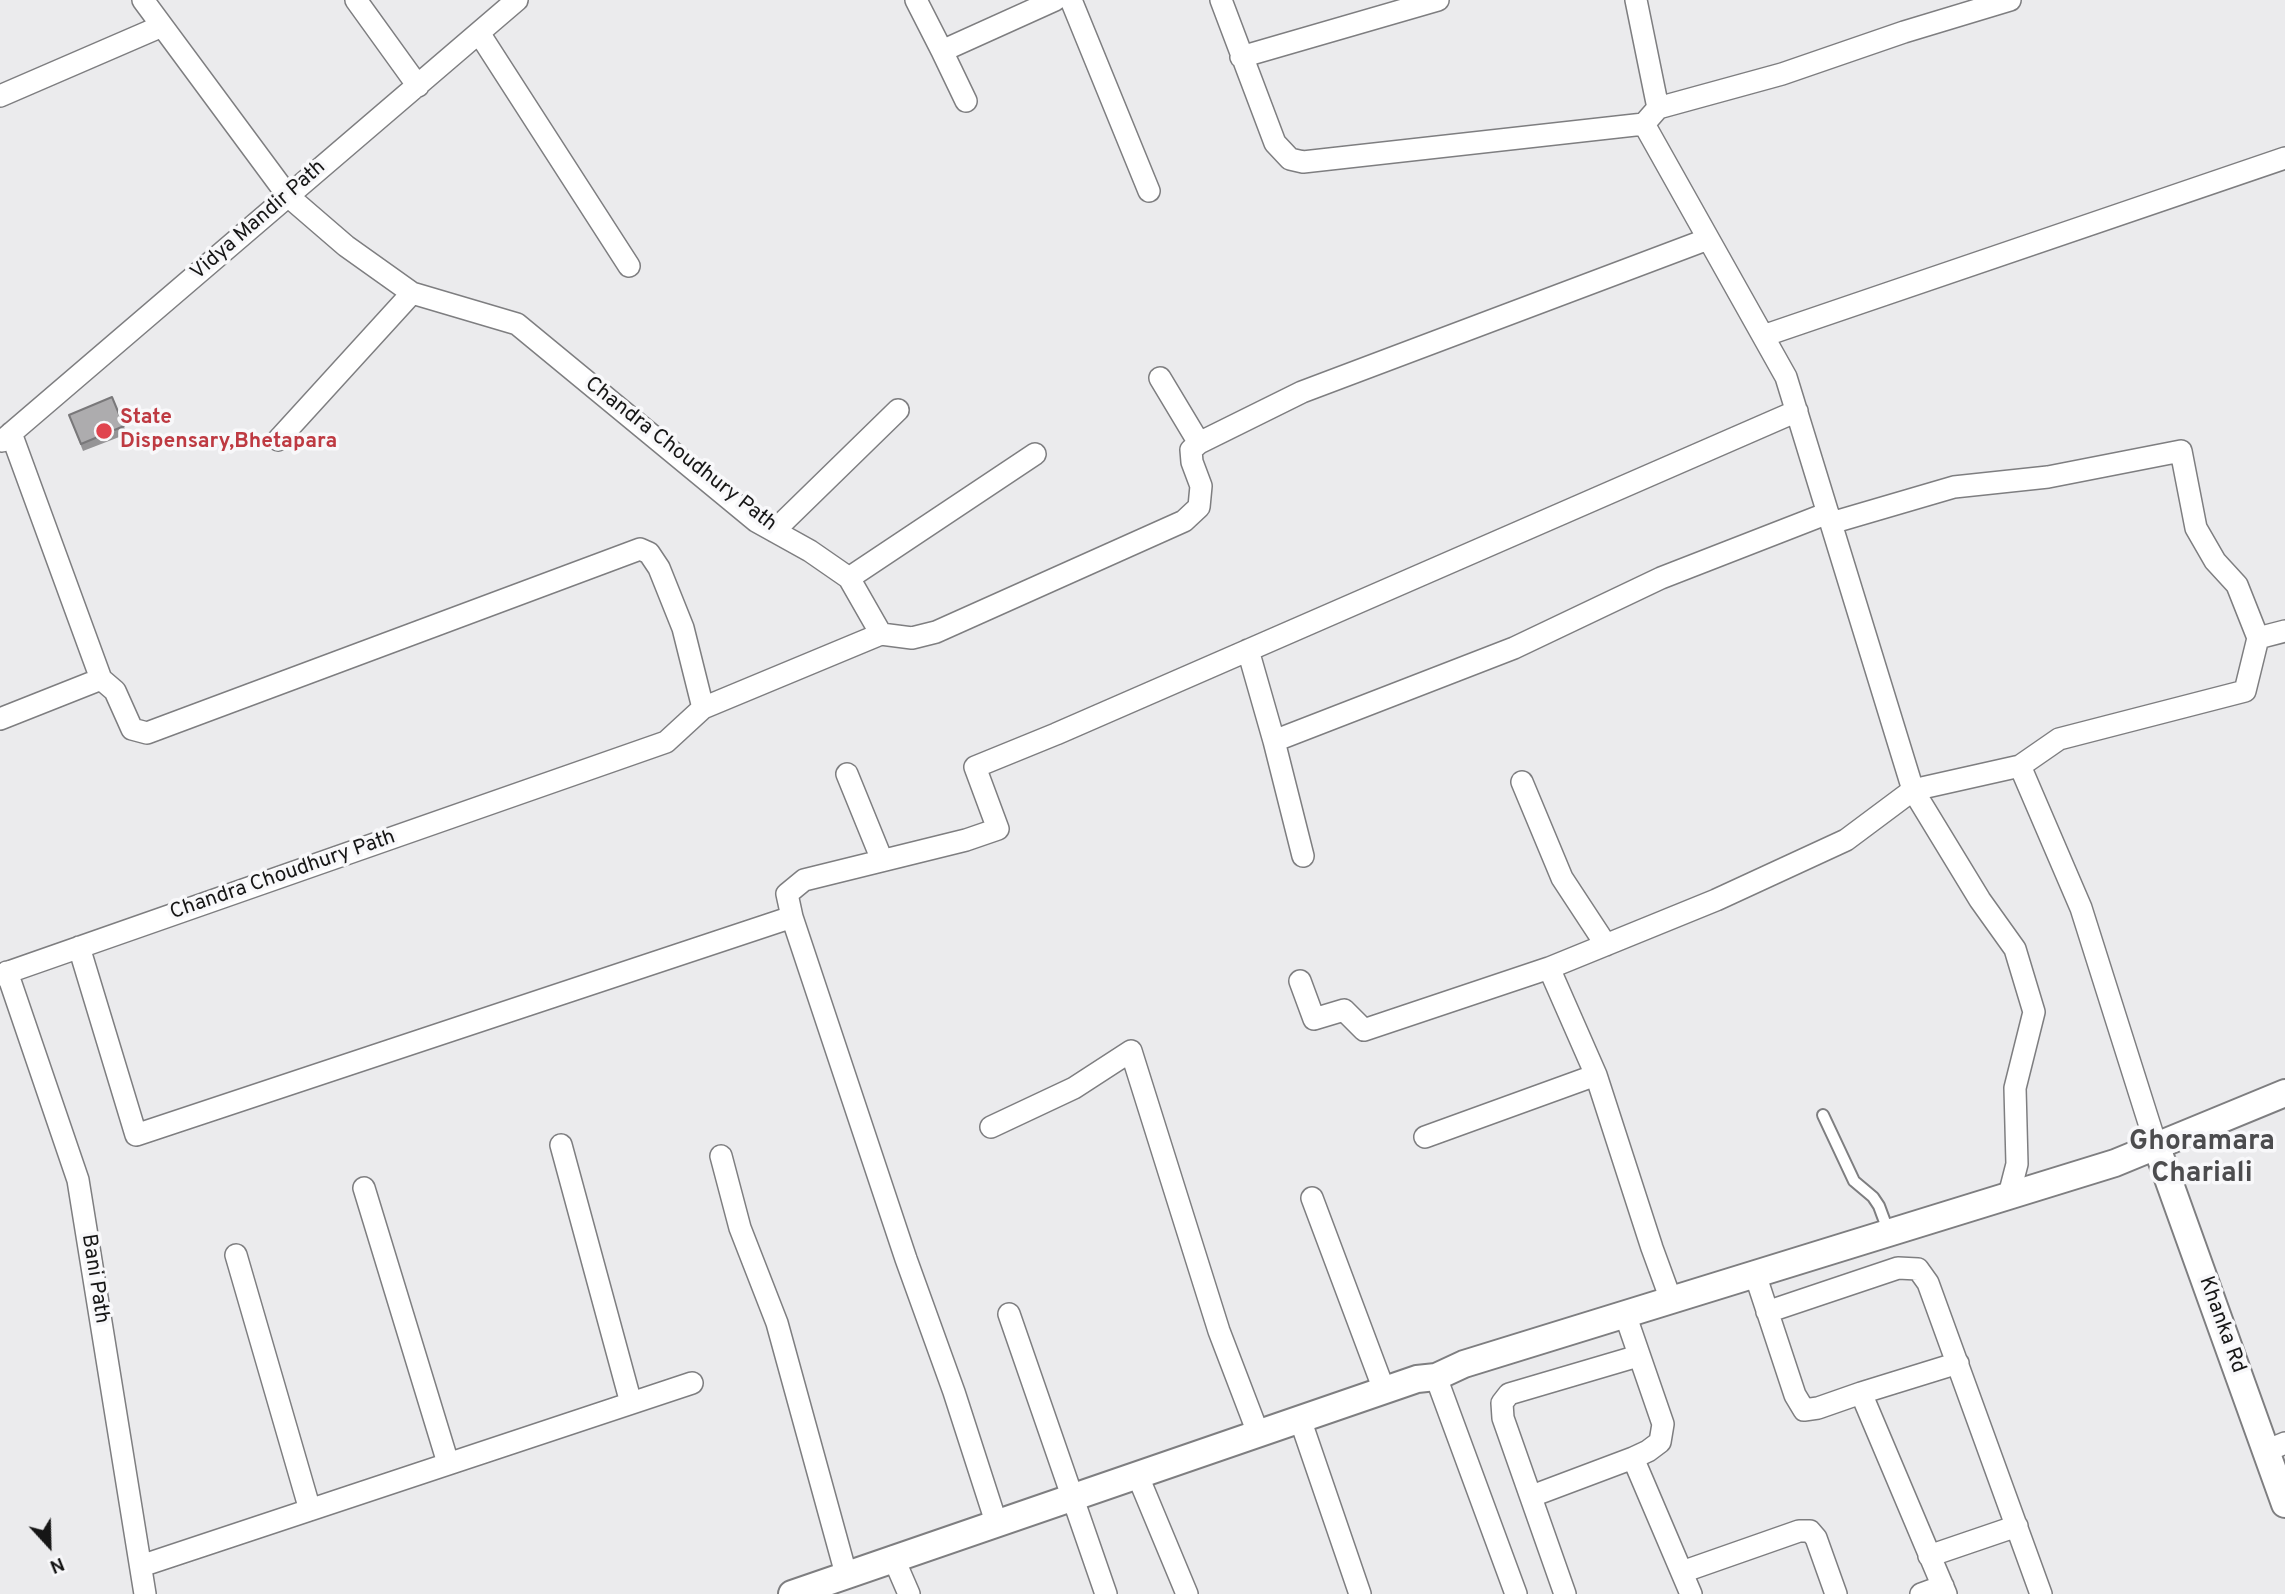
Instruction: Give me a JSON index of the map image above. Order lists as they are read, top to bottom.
{
  "streets": {
    "street": [
      "Vidya Mandir Path",
      "Chandra Choudhury Path",
      "Bani Path",
      "Khanka Rd"
    ]
  },
  "crossings": [
    ["Vidya Mandir Path", "Chandra Choudhury Path"],
    ["Chandra Choudhury Path", "Bani Path"]
  ],
  "districts": ["Ghoramara Chariali"],
  "places": ["State Dispensary,Bhetapara"],
  "north": "bottom"
}
